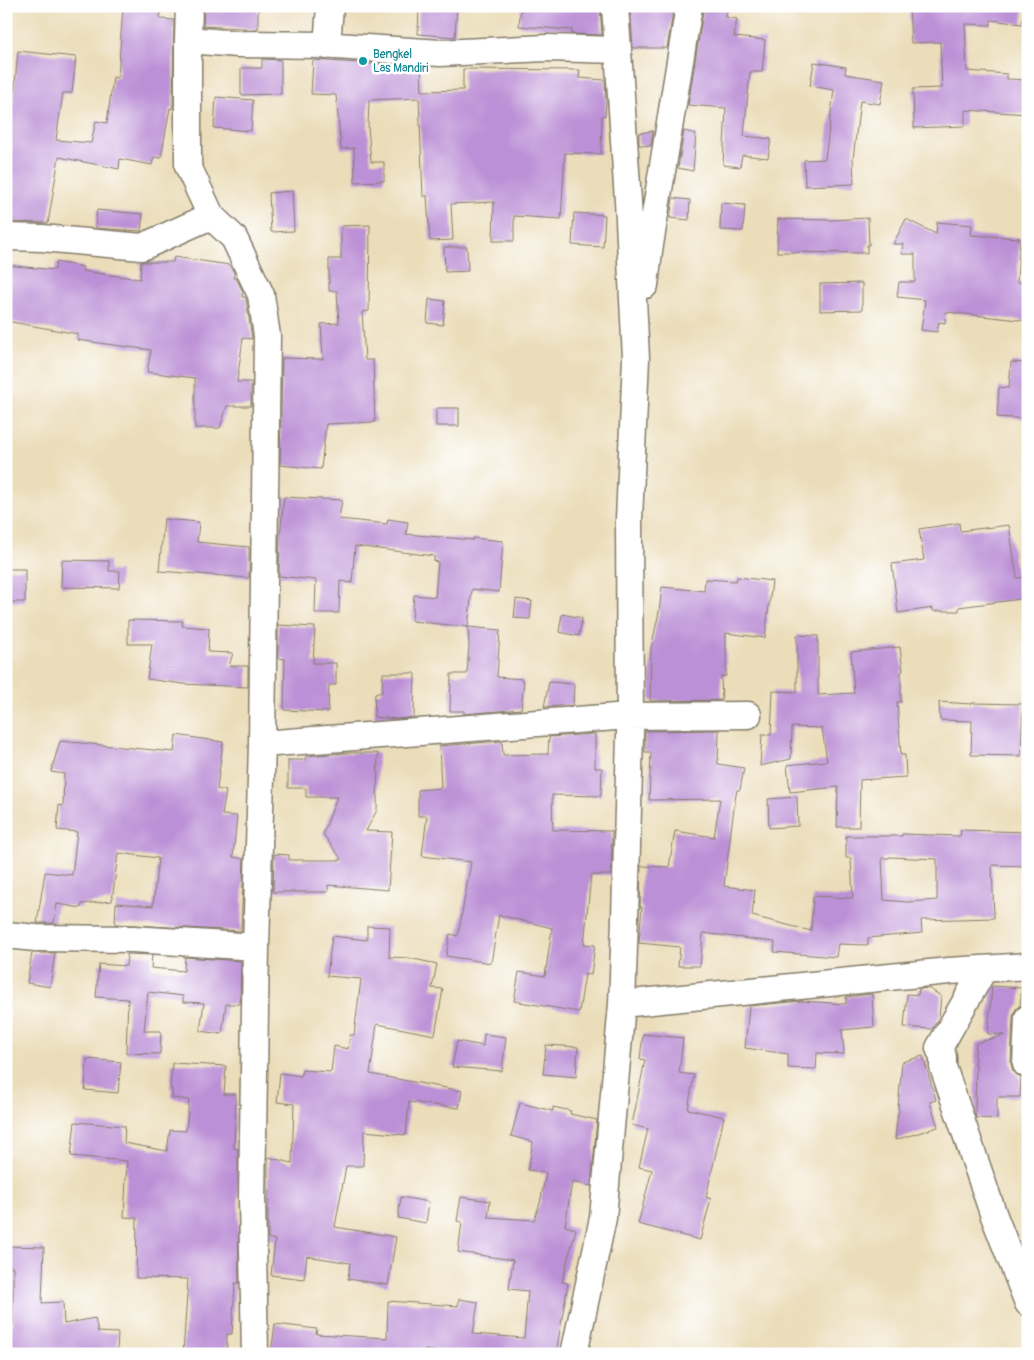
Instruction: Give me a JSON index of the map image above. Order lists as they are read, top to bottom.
{
  "places": ["Bengkel Las Mandiri"]
}
